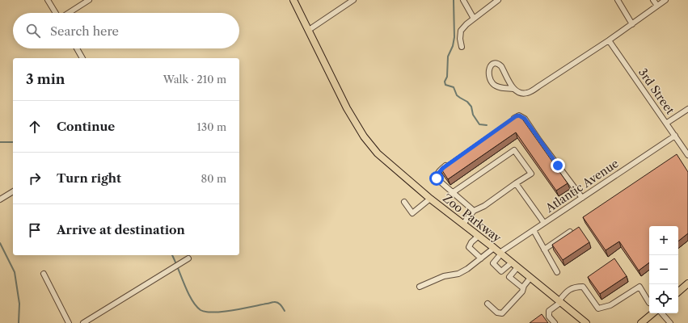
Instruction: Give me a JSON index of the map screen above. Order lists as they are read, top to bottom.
{
  "streets": {
    "main road": ["Zoo Parkway"],
    "street": ["3rd Street", "Atlantic Avenue"]
  },
  "crossings": [
    ["3rd Street", "Atlantic Avenue"],
    ["Atlantic Avenue", "Zoo Parkway"]
  ],
  "page": {
    "search": "Search here",
    "heading": ["3 min", "Walk · 210 m"],
    "list": [
      ["Continue", "130 m"],
      ["Turn right", "80 m"],
      "Arrive at destination"
    ],
    "map_buttons": ["+", "−"]
  }
}
